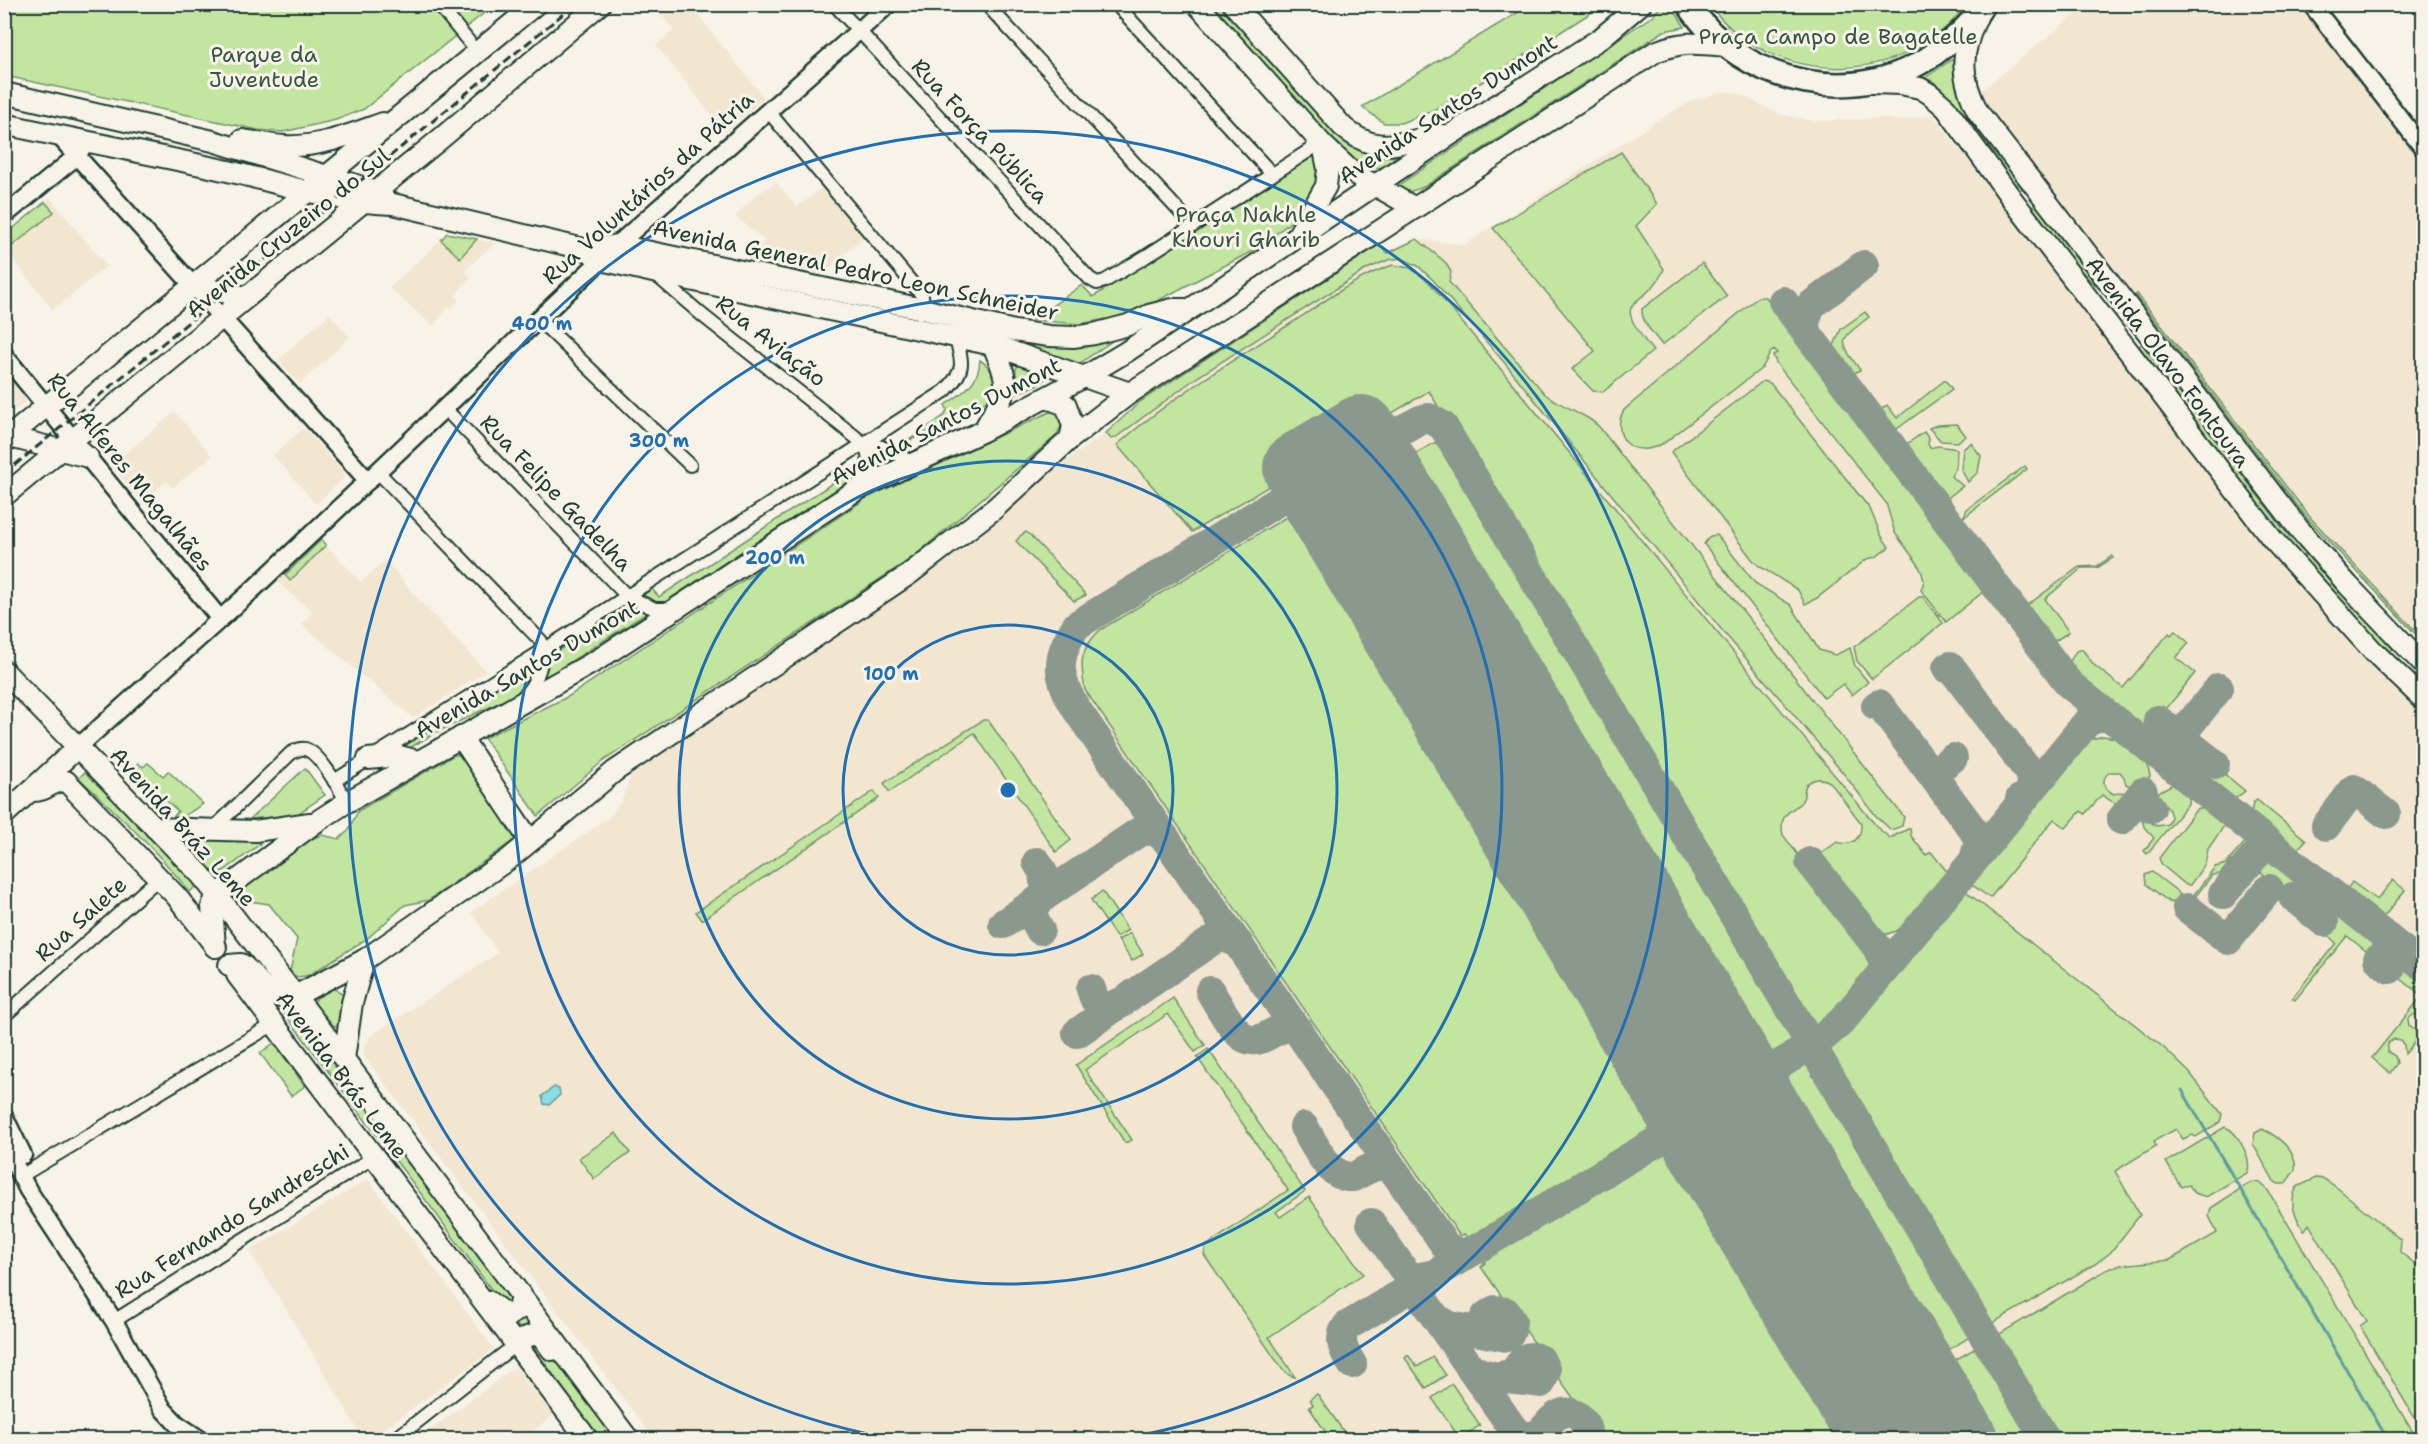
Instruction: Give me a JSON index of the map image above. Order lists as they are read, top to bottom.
{
  "streets": {
    "main road": [
      "Avenida Santos Dumont",
      "Rua Voluntários da Pátria",
      "Avenida Cruzeiro do Sul",
      "Avenida General Pedro Leon Schneider",
      "Avenida Olavo Fontoura",
      "Avenida Bráz Leme",
      "Avenida Brás Leme"
    ],
    "street": [
      "Rua Força Pública",
      "Rua Aviação",
      "Rua Alferes Magalhães",
      "Rua Felipe Gadelha",
      "Rua Salete",
      "Rua Fernando Sandreschi"
    ]
  },
  "crossings": [
    ["Avenida Santos Dumont", "Avenida General Pedro Leon Schneider"],
    ["Avenida Santos Dumont", "Rua Aviação"],
    ["Avenida Santos Dumont", "Rua Felipe Gadelha"],
    ["Avenida Santos Dumont", "Avenida Bráz Leme"],
    ["Rua Força Pública", "Rua Voluntários da Pátria"],
    ["Rua Voluntários da Pátria", "Avenida General Pedro Leon Schneider"],
    ["Rua Voluntários da Pátria", "Rua Alferes Magalhães"],
    ["Rua Voluntários da Pátria", "Rua Felipe Gadelha"],
    ["Rua Voluntários da Pátria", "Avenida Bráz Leme"],
    ["Rua Voluntários da Pátria", "Avenida Brás Leme"],
    ["Avenida Cruzeiro do Sul", "Avenida General Pedro Leon Schneider"],
    ["Avenida Cruzeiro do Sul", "Rua Alferes Magalhães"],
    ["Avenida General Pedro Leon Schneider", "Rua Aviação"],
    ["Avenida Bráz Leme", "Avenida Brás Leme"],
    ["Rua Salete", "Avenida Brás Leme"],
    ["Avenida Brás Leme", "Rua Fernando Sandreschi"]
  ],
  "parks": ["Praça Campo de Bagatelle", "Parque da Juventude", "Praça Nakhle Khouri Gharib"],
  "rings": [
    "400 m",
    "300 m",
    "200 m",
    "100 m"
  ]
}
